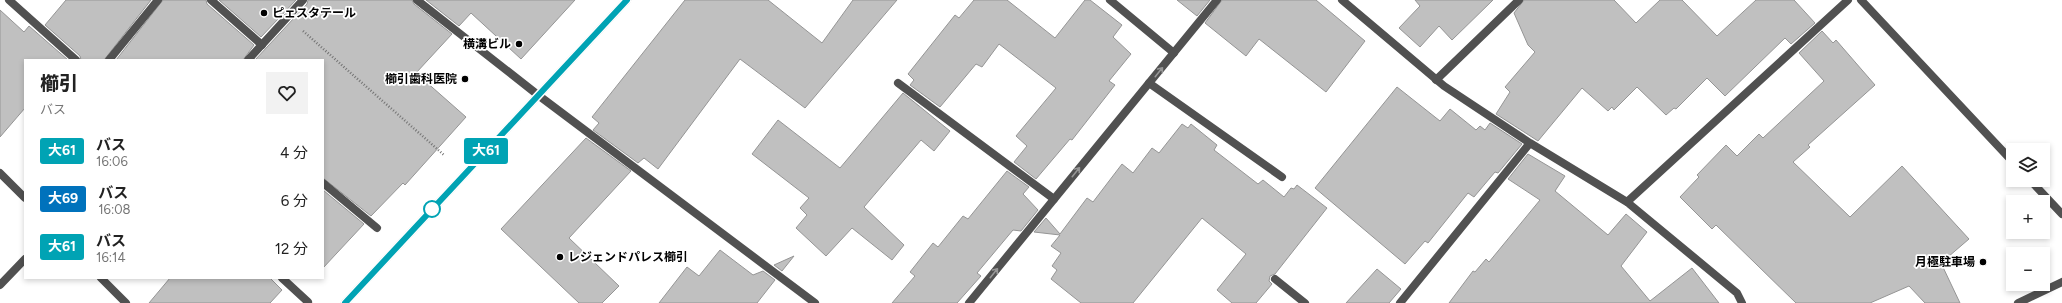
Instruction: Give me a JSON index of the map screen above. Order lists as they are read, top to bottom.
{
  "places": [
    "ピェスタテール",
    "横溝ビル",
    "櫛引歯科医院",
    "レジェンドパレス櫛引",
    "月極駐車場"
  ],
  "lines": ["bus line 大61"],
  "page": {
    "on_map": "大61",
    "heading": ["櫛引", "バス"],
    "list": [
      {
        "mark": "大61",
        "name": "バス",
        "note": "16:06",
        "value": "4 分"
      },
      {
        "mark": "大69",
        "name": "バス",
        "note": "16:08",
        "value": "6 分"
      },
      {
        "mark": "大61",
        "name": "バス",
        "note": "16:14",
        "value": "12 分"
      }
    ],
    "map_buttons": ["+", "−"]
  }
}
